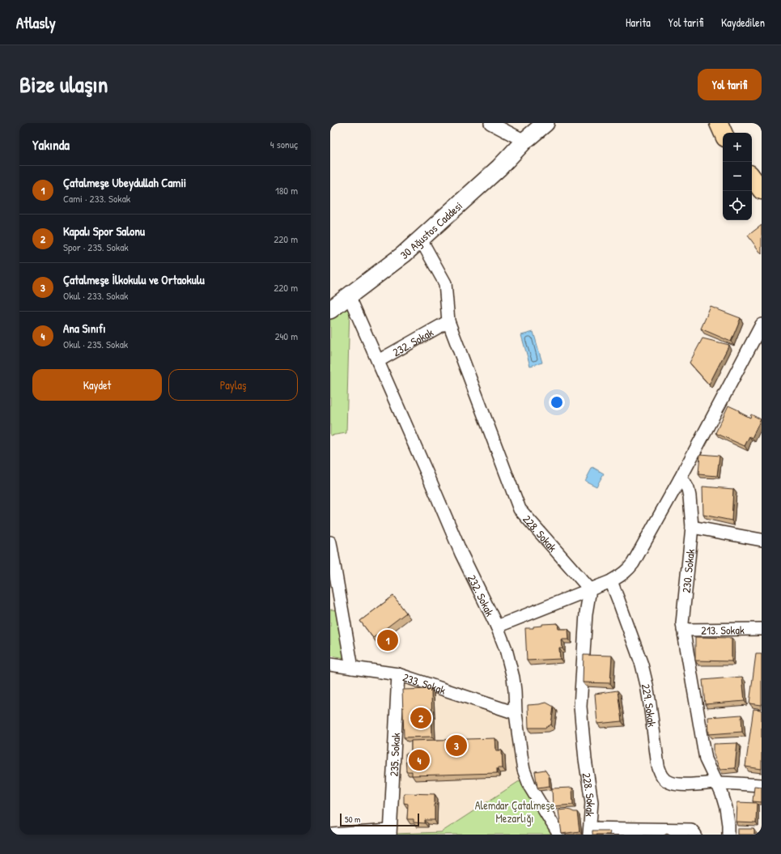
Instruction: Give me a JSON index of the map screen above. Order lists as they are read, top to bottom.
{
  "streets": {
    "main road": ["30 Ağustos Caddesi"],
    "street": [
      "232. Sokak",
      "228. Sokak",
      "230. Sokak",
      "213. Sokak",
      "233. Sokak",
      "229. Sokak",
      "235. Sokak"
    ]
  },
  "crossings": [
    ["30 Ağustos Caddesi", "232. Sokak"],
    ["30 Ağustos Caddesi", "228. Sokak"],
    ["232. Sokak", "228. Sokak"],
    ["232. Sokak", "233. Sokak"],
    ["230. Sokak", "213. Sokak"],
    ["230. Sokak", "229. Sokak"],
    ["233. Sokak", "235. Sokak"]
  ],
  "parks": ["Alemdar Çatalmeşe Mezarlığı"],
  "scale_bar": "50 m",
  "page": {
    "header": "Atlasly",
    "nav": ["Harita", "Yol tarifi", "Kaydedilen"],
    "title": "Bize ulaşın",
    "buttons": [
      "Yol tarifi",
      ["Kaydet", "Paylaş"]
    ],
    "heading": ["Yakında", "4 sonuç"],
    "map_buttons": ["+", "−"],
    "list": [
      {
        "mark": "1",
        "name": "Çatalmeşe Ubeydullah Camii",
        "note": "Cami · 233. Sokak",
        "value": "180 m"
      },
      {
        "mark": "2",
        "name": "Kapalı Spor Salonu",
        "note": "Spor · 235. Sokak",
        "value": "220 m"
      },
      {
        "mark": "3",
        "name": "Çatalmeşe İlkokulu ve Ortaokulu",
        "note": "Okul · 233. Sokak",
        "value": "220 m"
      },
      {
        "mark": "4",
        "name": "Ana Sınıfı",
        "note": "Okul · 235. Sokak",
        "value": "240 m"
      }
    ],
    "pins": [
      "1",
      "2",
      "3",
      "4"
    ],
    "scale": "50 m"
  }
}
